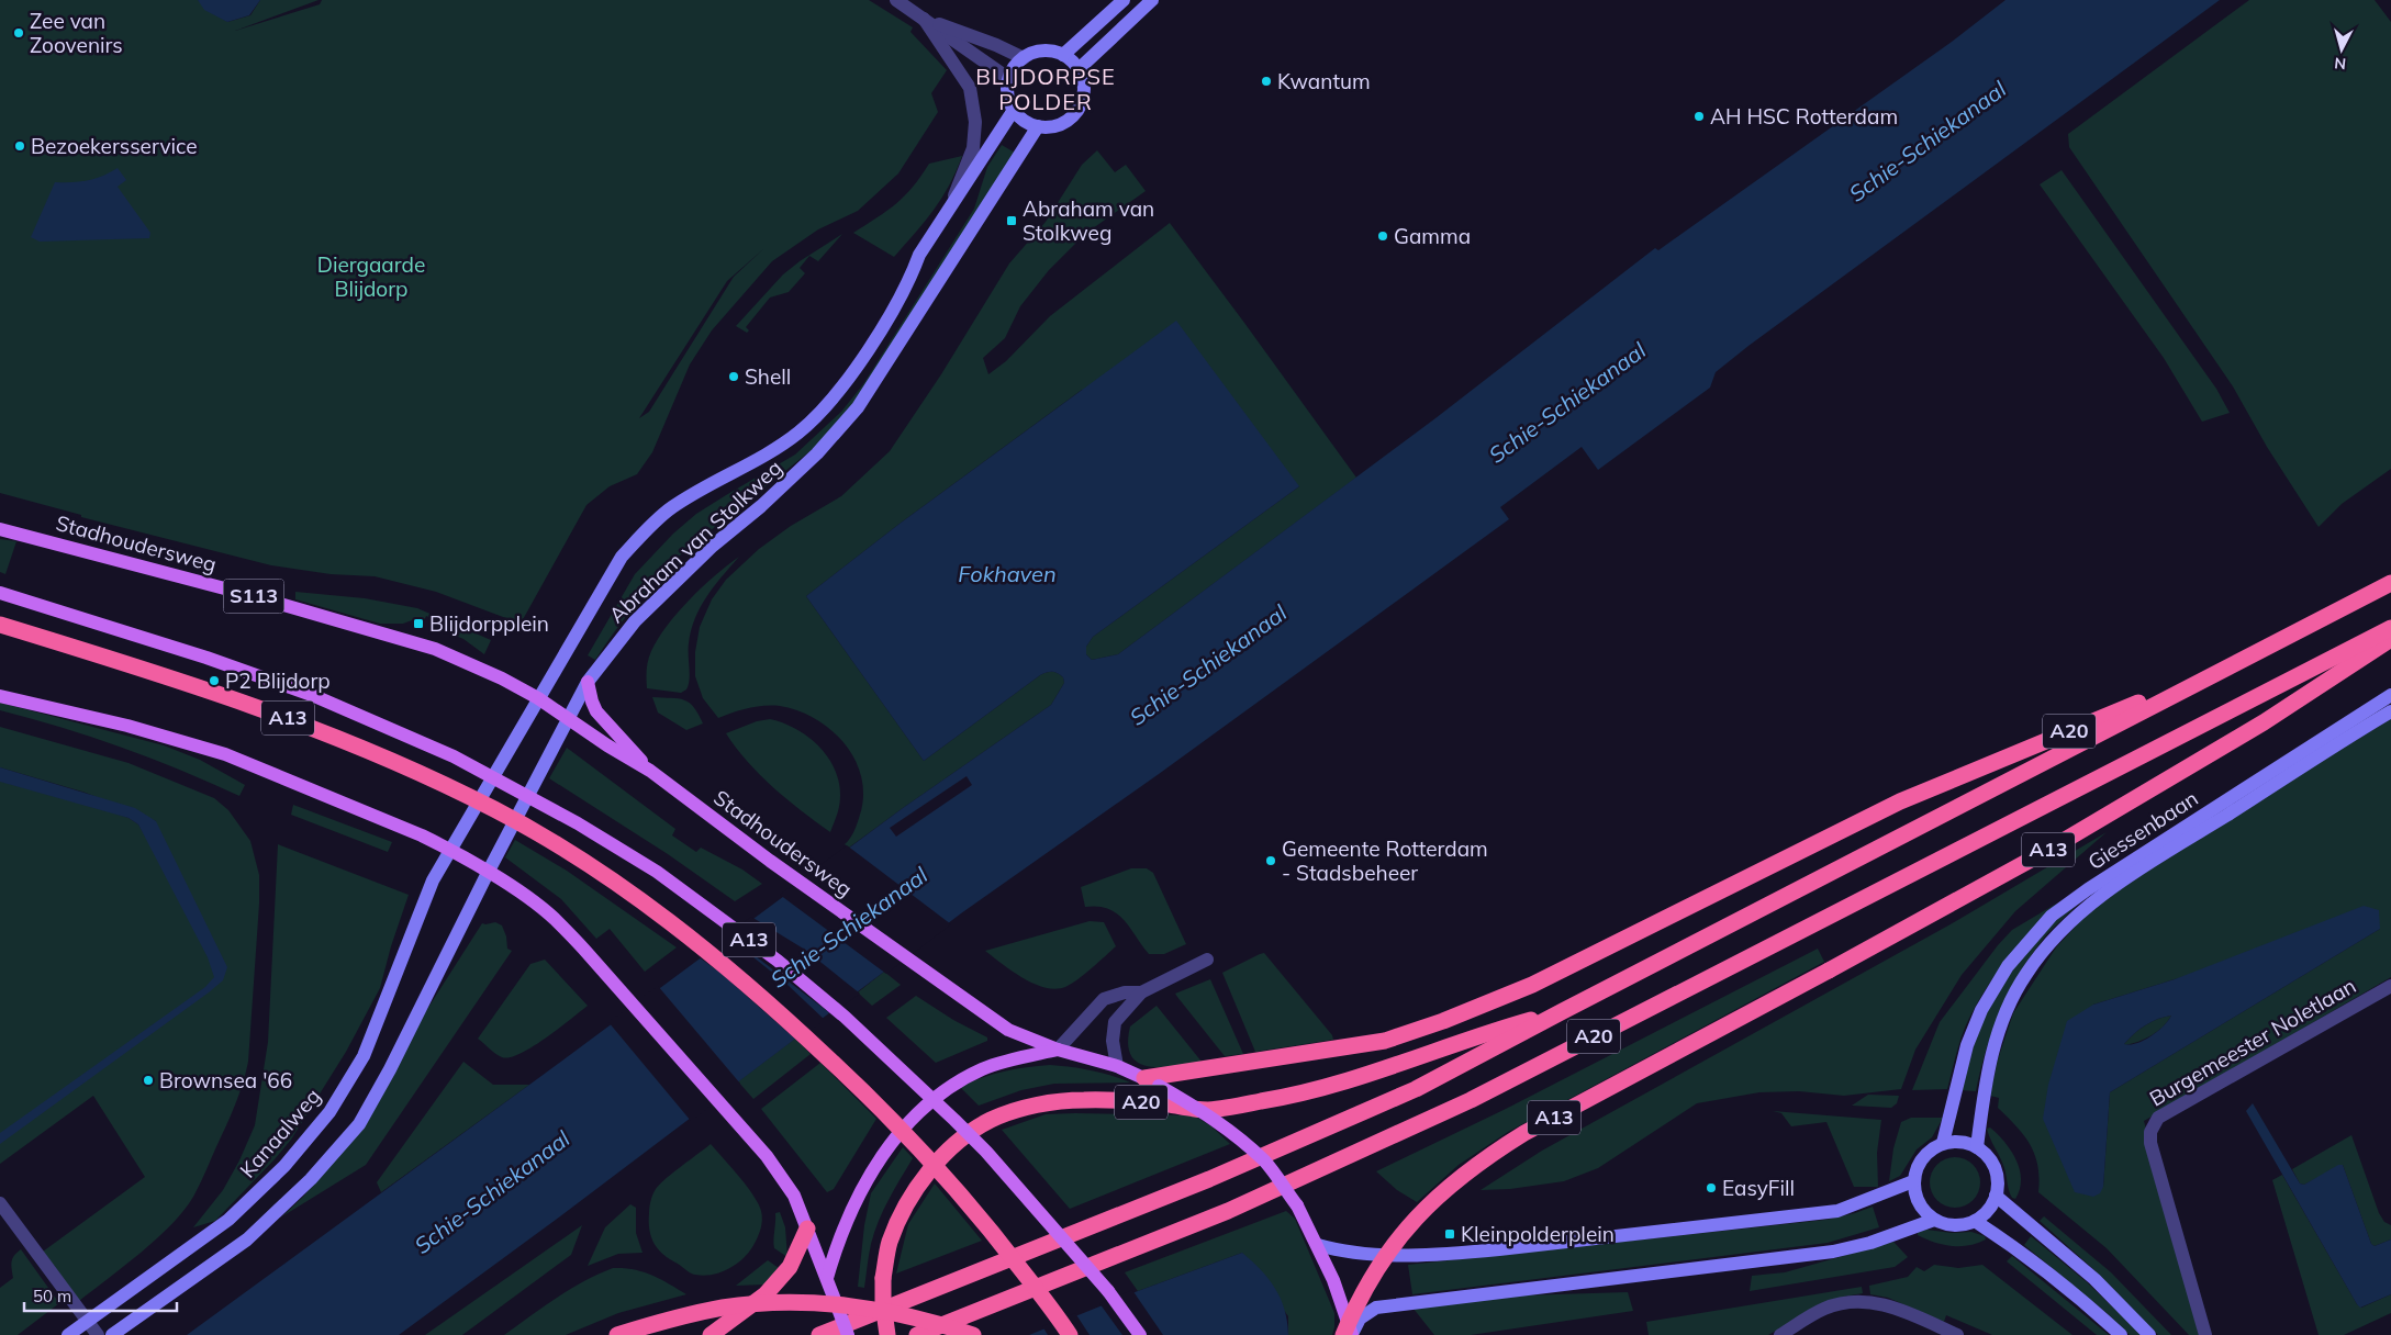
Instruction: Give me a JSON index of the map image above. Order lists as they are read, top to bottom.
{
  "streets": {
    "highway": ["A13", "A20"],
    "main road": ["Stadhoudersweg", "S113"],
    "street": [
      "Abraham van Stolkweg",
      "Giessenbaan",
      "Burgemeester Noletlaan",
      "Kanaalweg"
    ]
  },
  "crossings": [
    ["Abraham van Stolkweg", "Stadhoudersweg"]
  ],
  "districts": ["BLIJDORPSE POLDER"],
  "water": ["Schie-Schiekanaal", "Fokhaven"],
  "parks": ["Diergaarde Blijdorp"],
  "places": {
    "other": [
      "Zee van Zoovenirs",
      "Kwantum",
      "AH HSC Rotterdam",
      "Bezoekersservice",
      "Gamma",
      "Shell",
      "P2 Blijdorp",
      "Gemeente Rotterdam - Stadsbeheer",
      "Brownsea '66",
      "EasyFill"
    ],
    "transit": ["Abraham van Stolkweg", "Blijdorpplein", "Kleinpolderplein"]
  },
  "scale_bar": "50 m",
  "north": "bottom"
}
